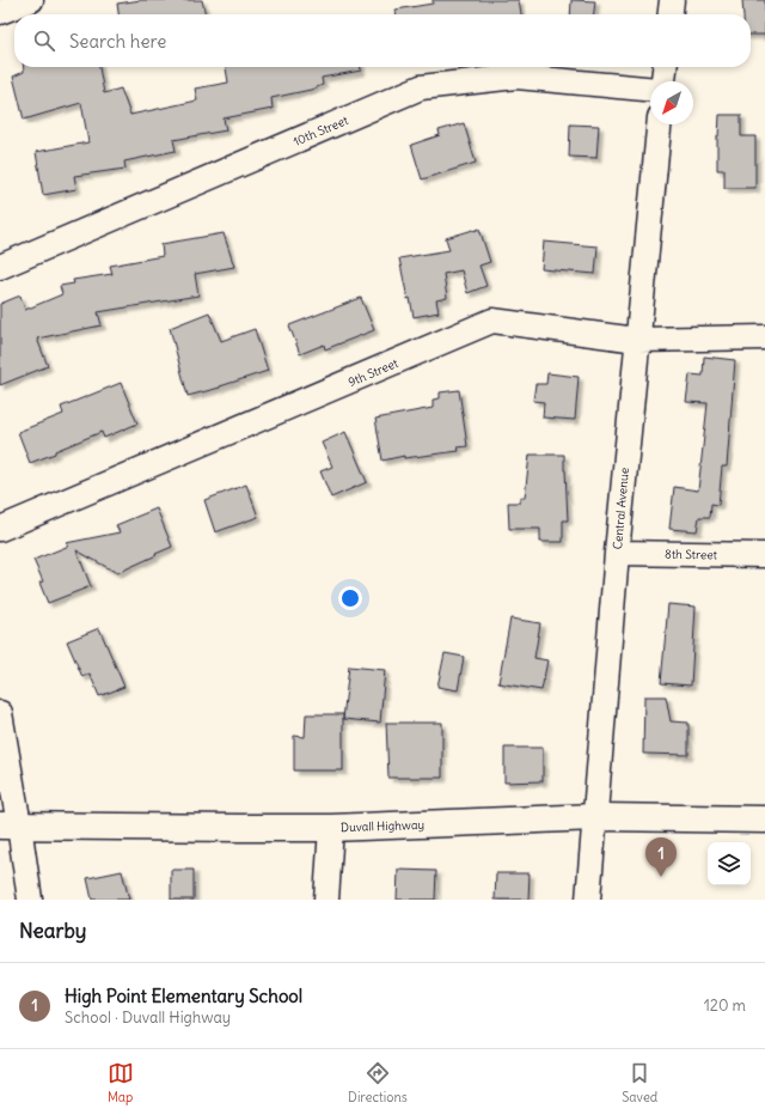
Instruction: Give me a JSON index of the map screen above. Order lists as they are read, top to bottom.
{
  "streets": {
    "street": [
      "10th Street",
      "9th Street",
      "Central Avenue",
      "8th Street",
      "Duvall Highway"
    ]
  },
  "crossings": [
    ["9th Street", "Central Avenue"],
    ["Central Avenue", "8th Street"],
    ["Central Avenue", "Duvall Highway"]
  ],
  "north": "bottom left",
  "page": {
    "search": "Search here",
    "pins": "1",
    "heading": "Nearby",
    "list": [
      {
        "mark": "1",
        "name": "High Point Elementary School",
        "note": "School · Duvall Highway",
        "value": "120 m"
      }
    ],
    "nav": ["Map", "Directions", "Saved"]
  }
}
